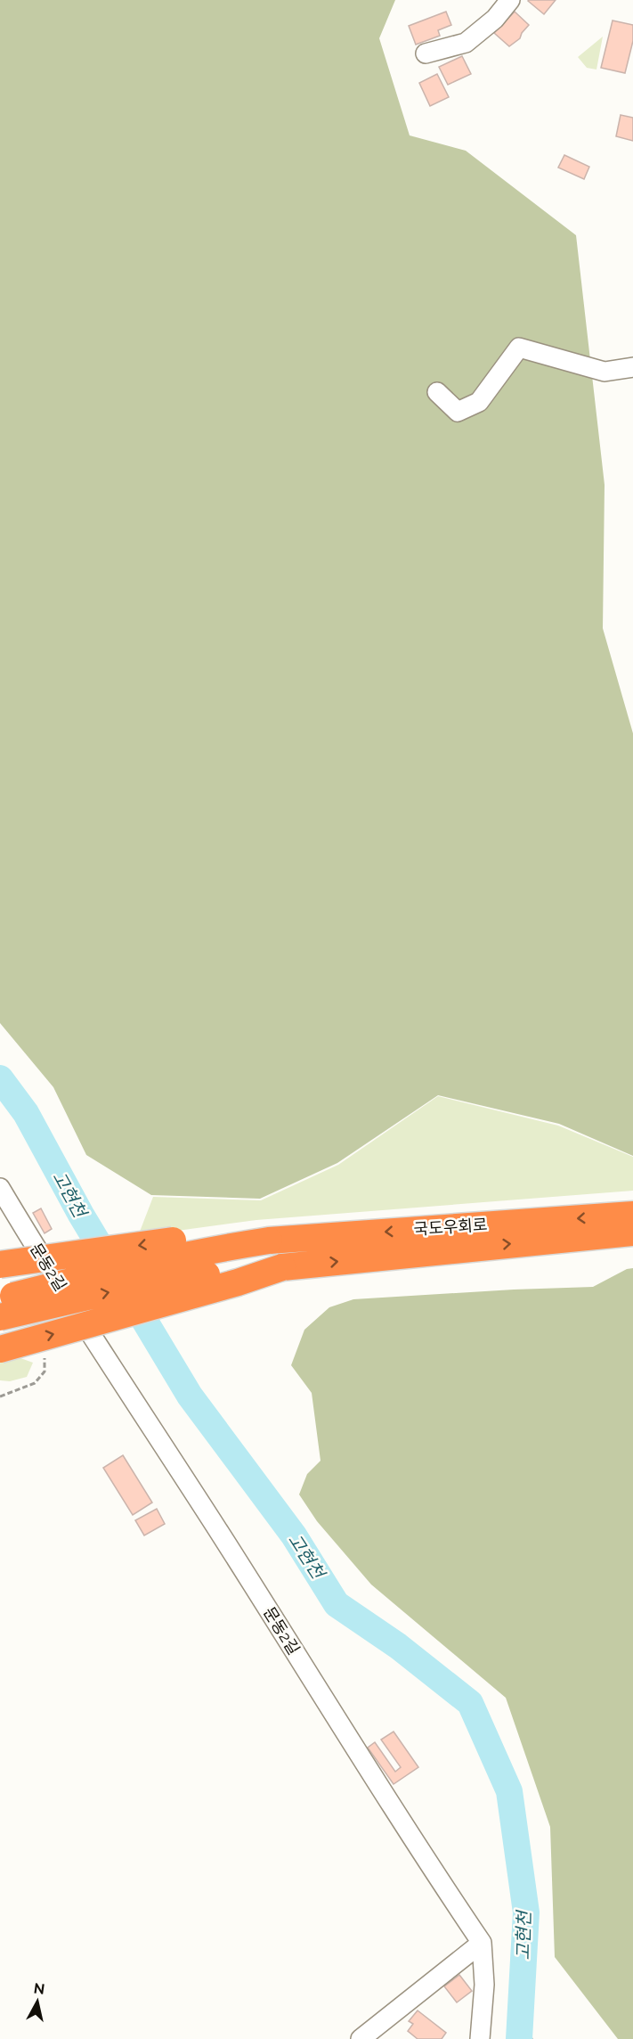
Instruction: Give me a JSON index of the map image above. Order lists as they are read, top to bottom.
{
  "streets": {
    "highway": ["국도우회로"],
    "street": ["문동2길"]
  },
  "water": ["고현천"],
  "north": "top"
}
